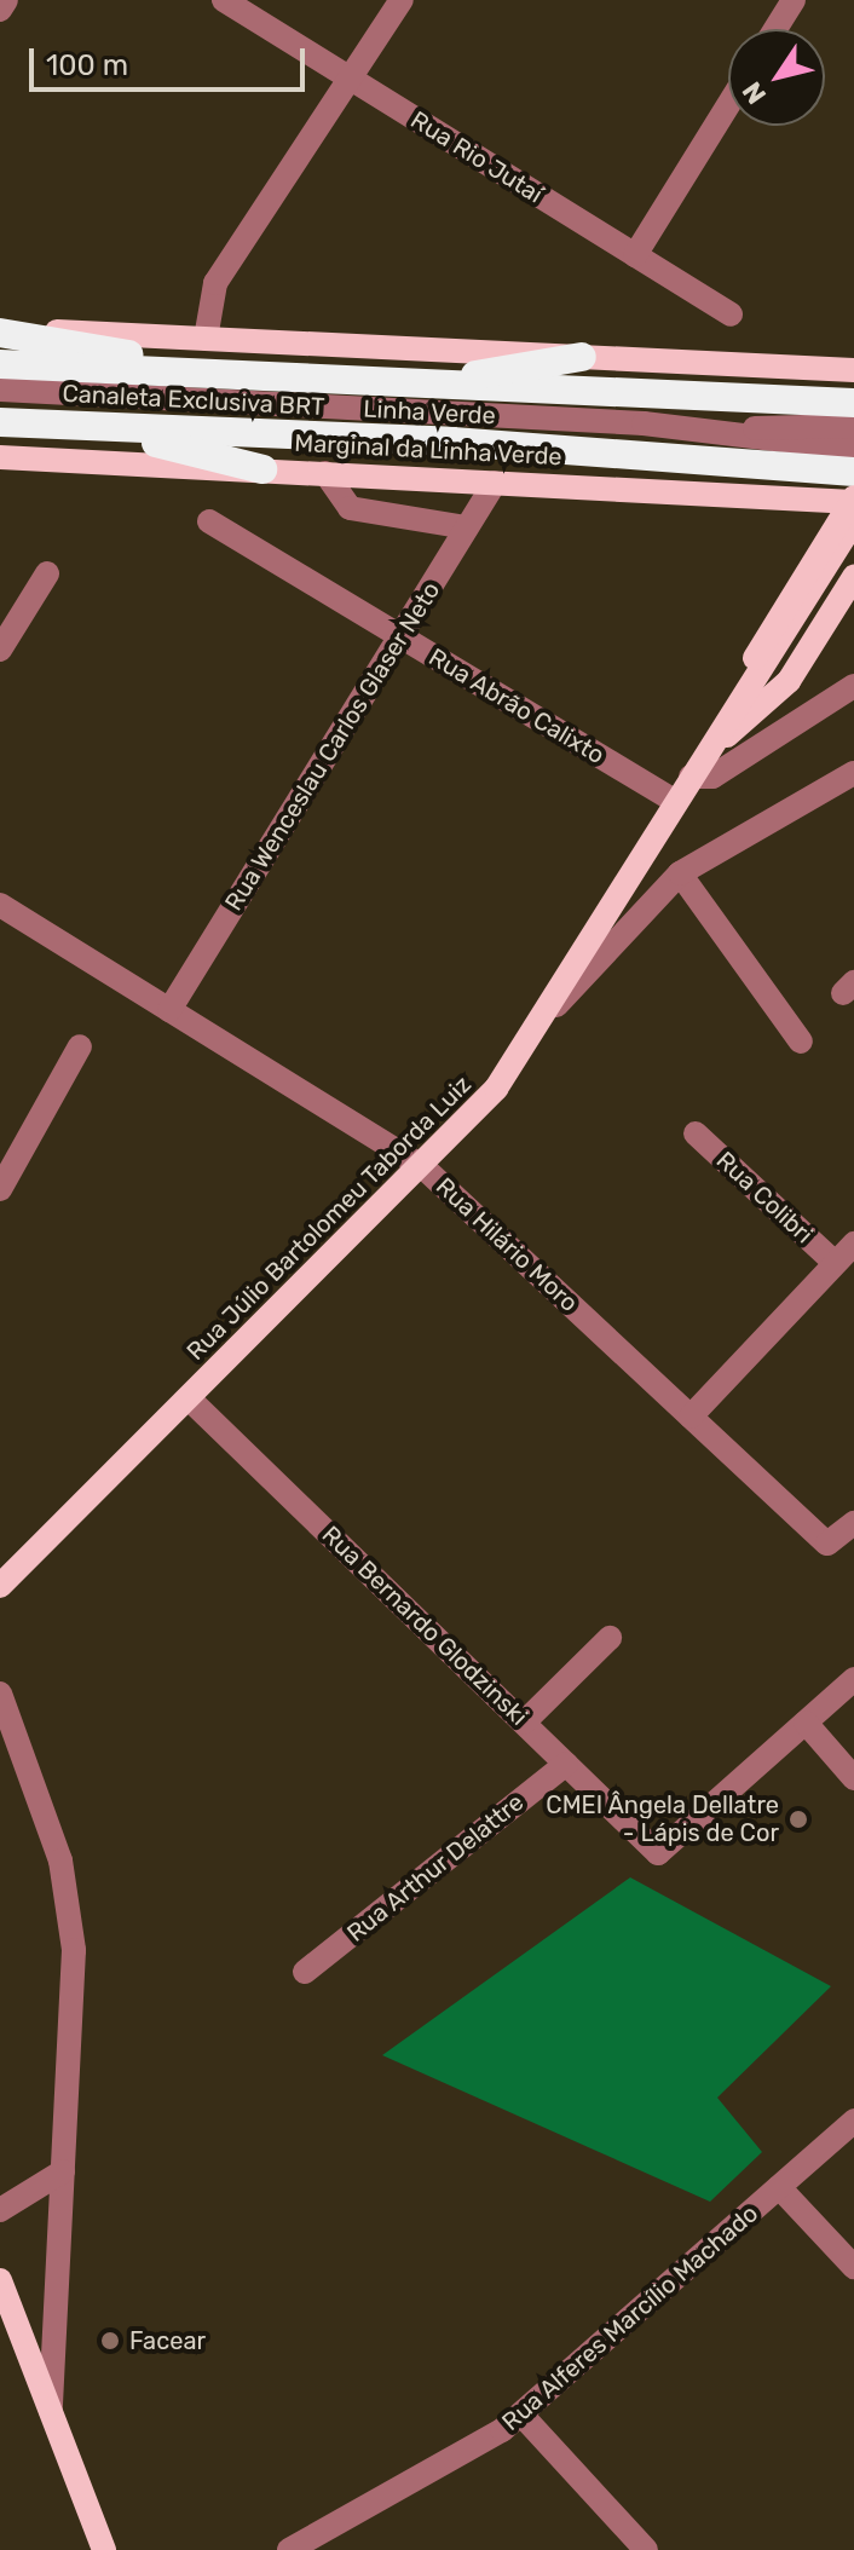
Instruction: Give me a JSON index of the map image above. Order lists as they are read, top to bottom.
{
  "streets": {
    "highway": ["Linha Verde"],
    "main road": ["Marginal da Linha Verde", "Rua Júlio Bartolomeu Taborda Luiz"],
    "street": [
      "Rua Rio Jutaí",
      "Canaleta Exclusiva BRT",
      "Rua Abrão Calixto",
      "Rua Wenceslau Carlos Glaser Neto",
      "Rua Colibri",
      "Rua Hilário Moro",
      "Rua Bernardo Glodzinski",
      "Rua Arthur Delattre",
      "Rua Alferes Marcílio Machado"
    ]
  },
  "crossings": [
    ["Marginal da Linha Verde", "Rua Wenceslau Carlos Glaser Neto"],
    ["Marginal da Linha Verde", "Rua Júlio Bartolomeu Taborda Luiz"],
    ["Rua Abrão Calixto", "Rua Wenceslau Carlos Glaser Neto"],
    ["Rua Abrão Calixto", "Rua Júlio Bartolomeu Taborda Luiz"],
    ["Rua Wenceslau Carlos Glaser Neto", "Rua Hilário Moro"],
    ["Rua Júlio Bartolomeu Taborda Luiz", "Rua Hilário Moro"],
    ["Rua Júlio Bartolomeu Taborda Luiz", "Rua Bernardo Glodzinski"],
    ["Rua Bernardo Glodzinski", "Rua Arthur Delattre"]
  ],
  "places": ["CMEI Ângela Dellatre - Lápis de Cor", "Facear"],
  "scale_bar": "100 m",
  "north": "bottom left"
}
